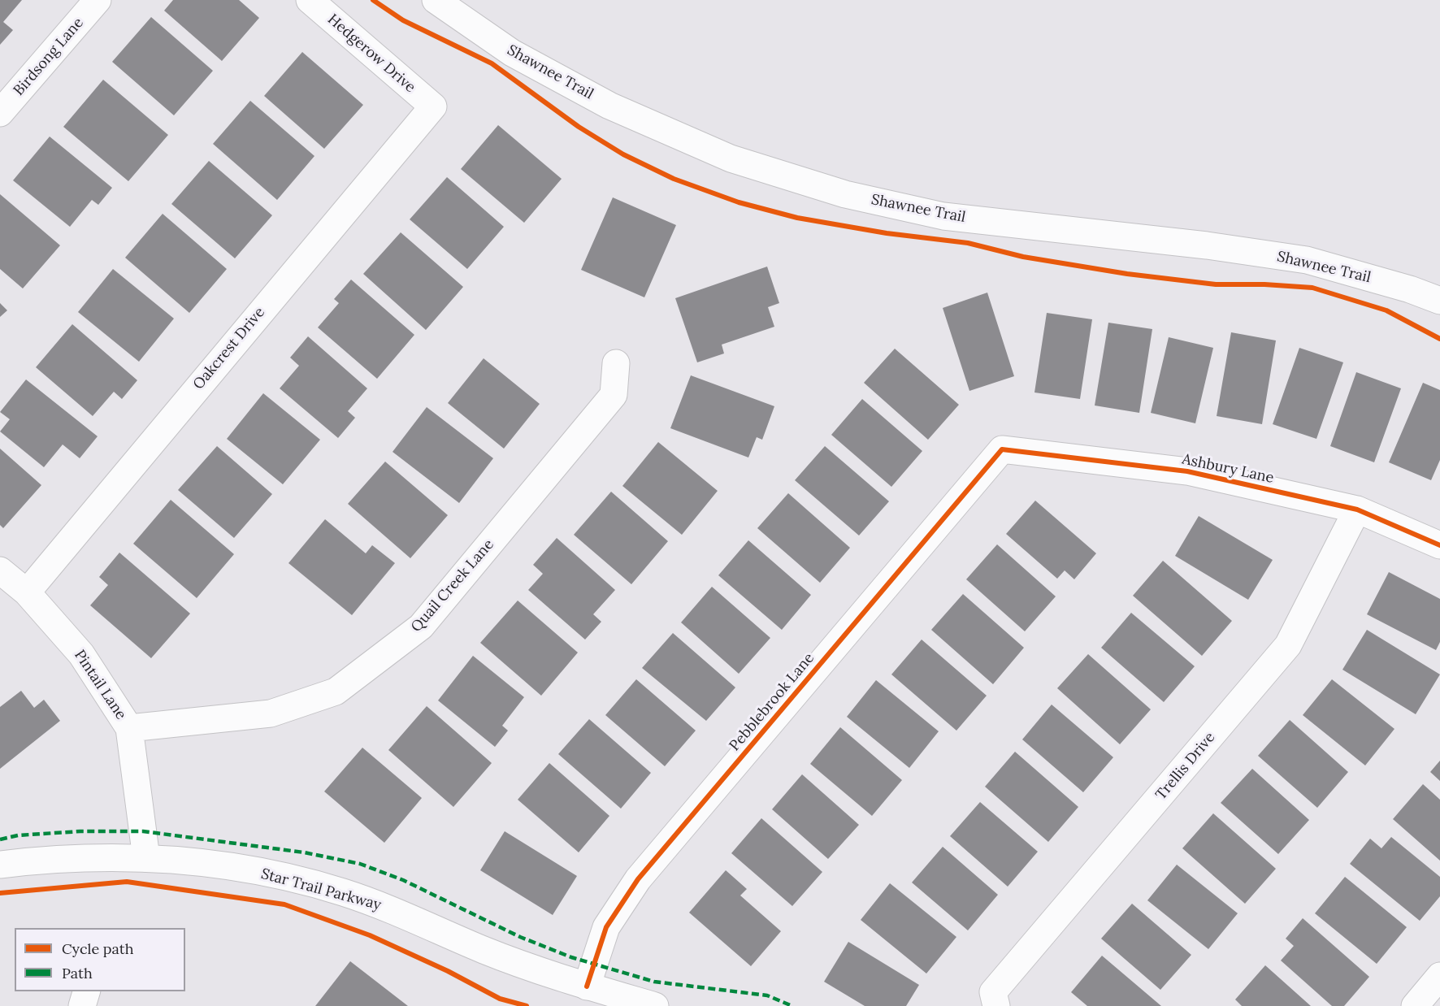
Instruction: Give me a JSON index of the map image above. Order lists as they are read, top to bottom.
{
  "streets": {
    "street": [
      "Hedgerow Drive",
      "Birdsong Lane",
      "Shawnee Trail",
      "Oakcrest Drive",
      "Ashbury Lane",
      "Quail Creek Lane",
      "Pintail Lane",
      "Pebblebrook Lane",
      "Trellis Drive",
      "Star Trail Parkway"
    ]
  },
  "crossings": [
    ["Hedgerow Drive", "Oakcrest Drive"],
    ["Oakcrest Drive", "Pintail Lane"],
    ["Ashbury Lane", "Pebblebrook Lane"],
    ["Ashbury Lane", "Trellis Drive"],
    ["Quail Creek Lane", "Pintail Lane"],
    ["Pintail Lane", "Star Trail Parkway"],
    ["Pebblebrook Lane", "Star Trail Parkway"]
  ],
  "legend": ["Cycle path", "Path"]
}
